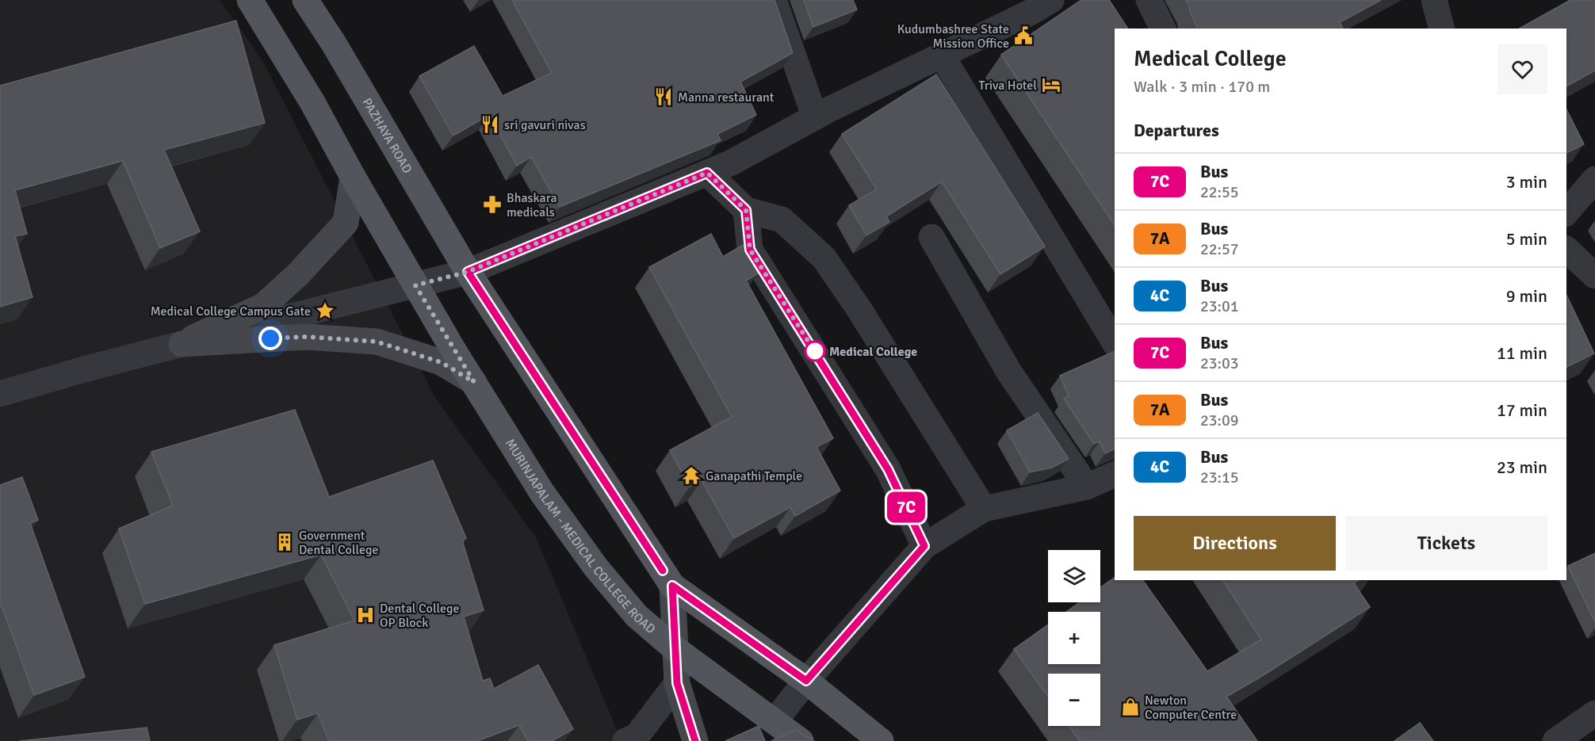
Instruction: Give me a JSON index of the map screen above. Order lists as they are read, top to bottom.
{
  "streets": {
    "main road": ["PAZHAYA ROAD", "MURINJAPALAM - MEDICAL COLLEGE ROAD"]
  },
  "places": {
    "public building": ["Kudumbashree State Mission Office"],
    "hotel": ["Triva Hotel"],
    "restaurant": ["Manna restaurant", "sri gavuri nivas"],
    "pharmacy": ["Bhaskara medicals"],
    "place": ["Medical College Campus Gate"],
    "other": ["Medical College"],
    "temple": ["Ganapathi Temple"],
    "building": ["Government Dental College"],
    "hospital": ["Dental College OP Block"],
    "shop": ["Newton Computer Centre"]
  },
  "lines": ["bus line 7C"],
  "page": {
    "on_map": "7C",
    "heading": [
      ["Medical College", "Walk · 3 min · 170 m"],
      "Departures"
    ],
    "list": [
      {
        "mark": "7C",
        "name": "Bus",
        "note": "22:55",
        "value": "3 min"
      },
      {
        "mark": "7A",
        "name": "Bus",
        "note": "22:57",
        "value": "5 min"
      },
      {
        "mark": "4C",
        "name": "Bus",
        "note": "23:01",
        "value": "9 min"
      },
      {
        "mark": "7C",
        "name": "Bus",
        "note": "23:03",
        "value": "11 min"
      },
      {
        "mark": "7A",
        "name": "Bus",
        "note": "23:09",
        "value": "17 min"
      },
      {
        "mark": "4C",
        "name": "Bus",
        "note": "23:15",
        "value": "23 min"
      }
    ],
    "buttons": ["Directions", "Tickets"],
    "map_buttons": ["+", "−"]
  }
}
